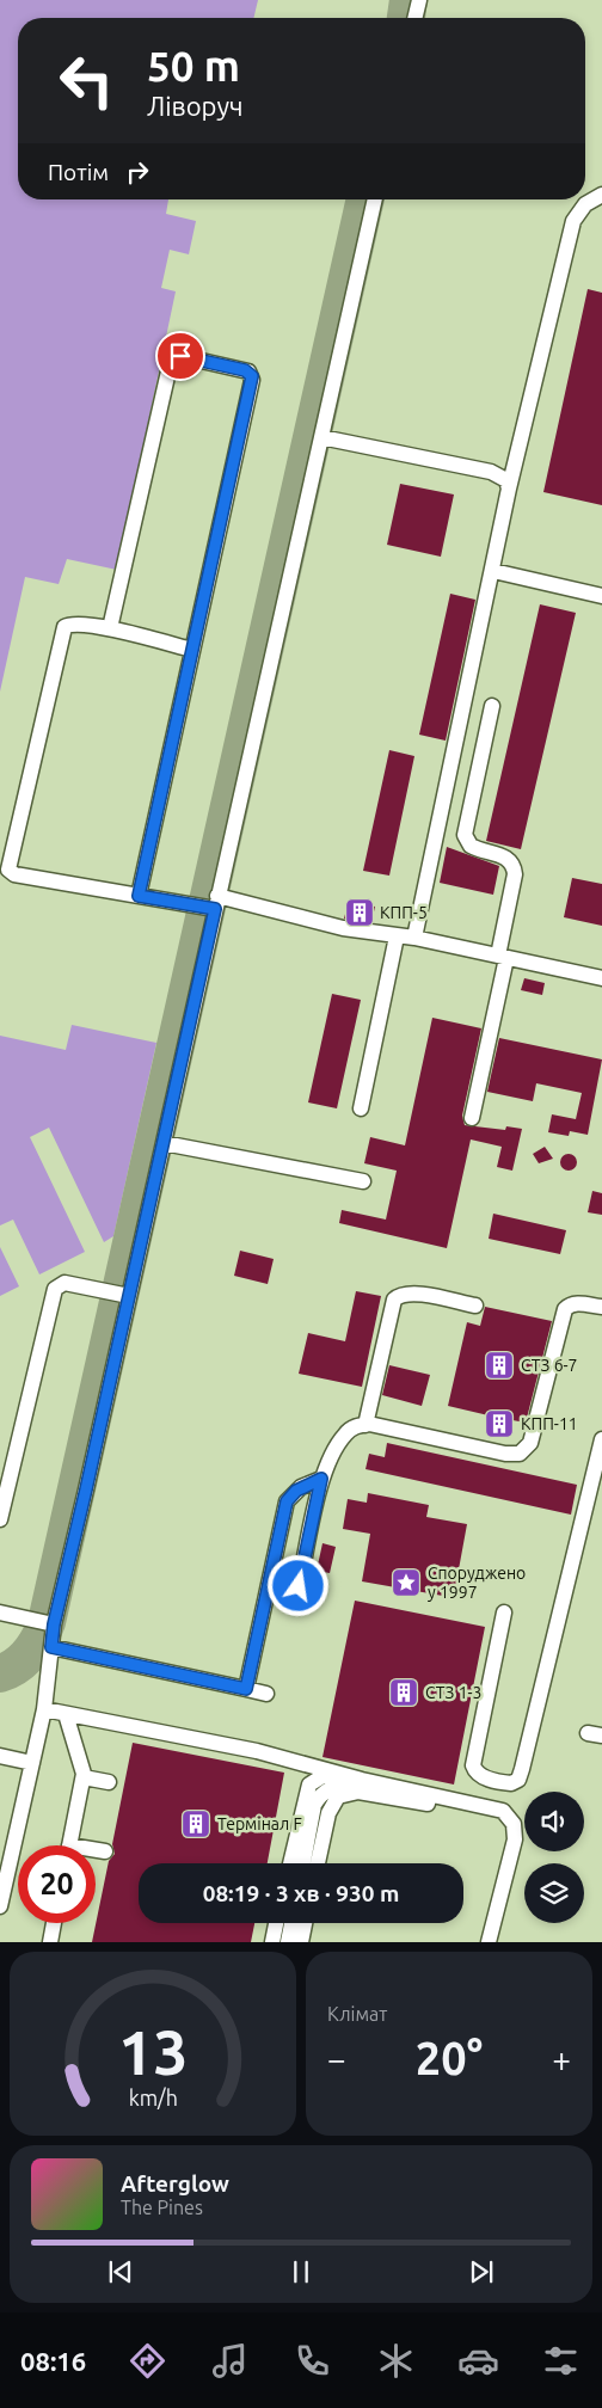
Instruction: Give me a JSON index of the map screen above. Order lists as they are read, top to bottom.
{
  "places": {
    "building": [
      "КПП-5",
      "СТЗ 6-7",
      "КПП-11",
      "СТЗ 1-3",
      "Термінал F"
    ],
    "place": ["Споруджено у 1997"]
  },
  "page": {
    "turn": ["50 m", "Ліворуч"],
    "then": "Потім",
    "limit": "20",
    "trip": "08:19 · 3 хв · 930 m",
    "tile": "Клімат",
    "heat": ["−", "20°", "+"],
    "song": ["Afterglow", "The Pines"],
    "tabs": "08:16",
    "gauge": ["13", "km/h"]
  }
}
